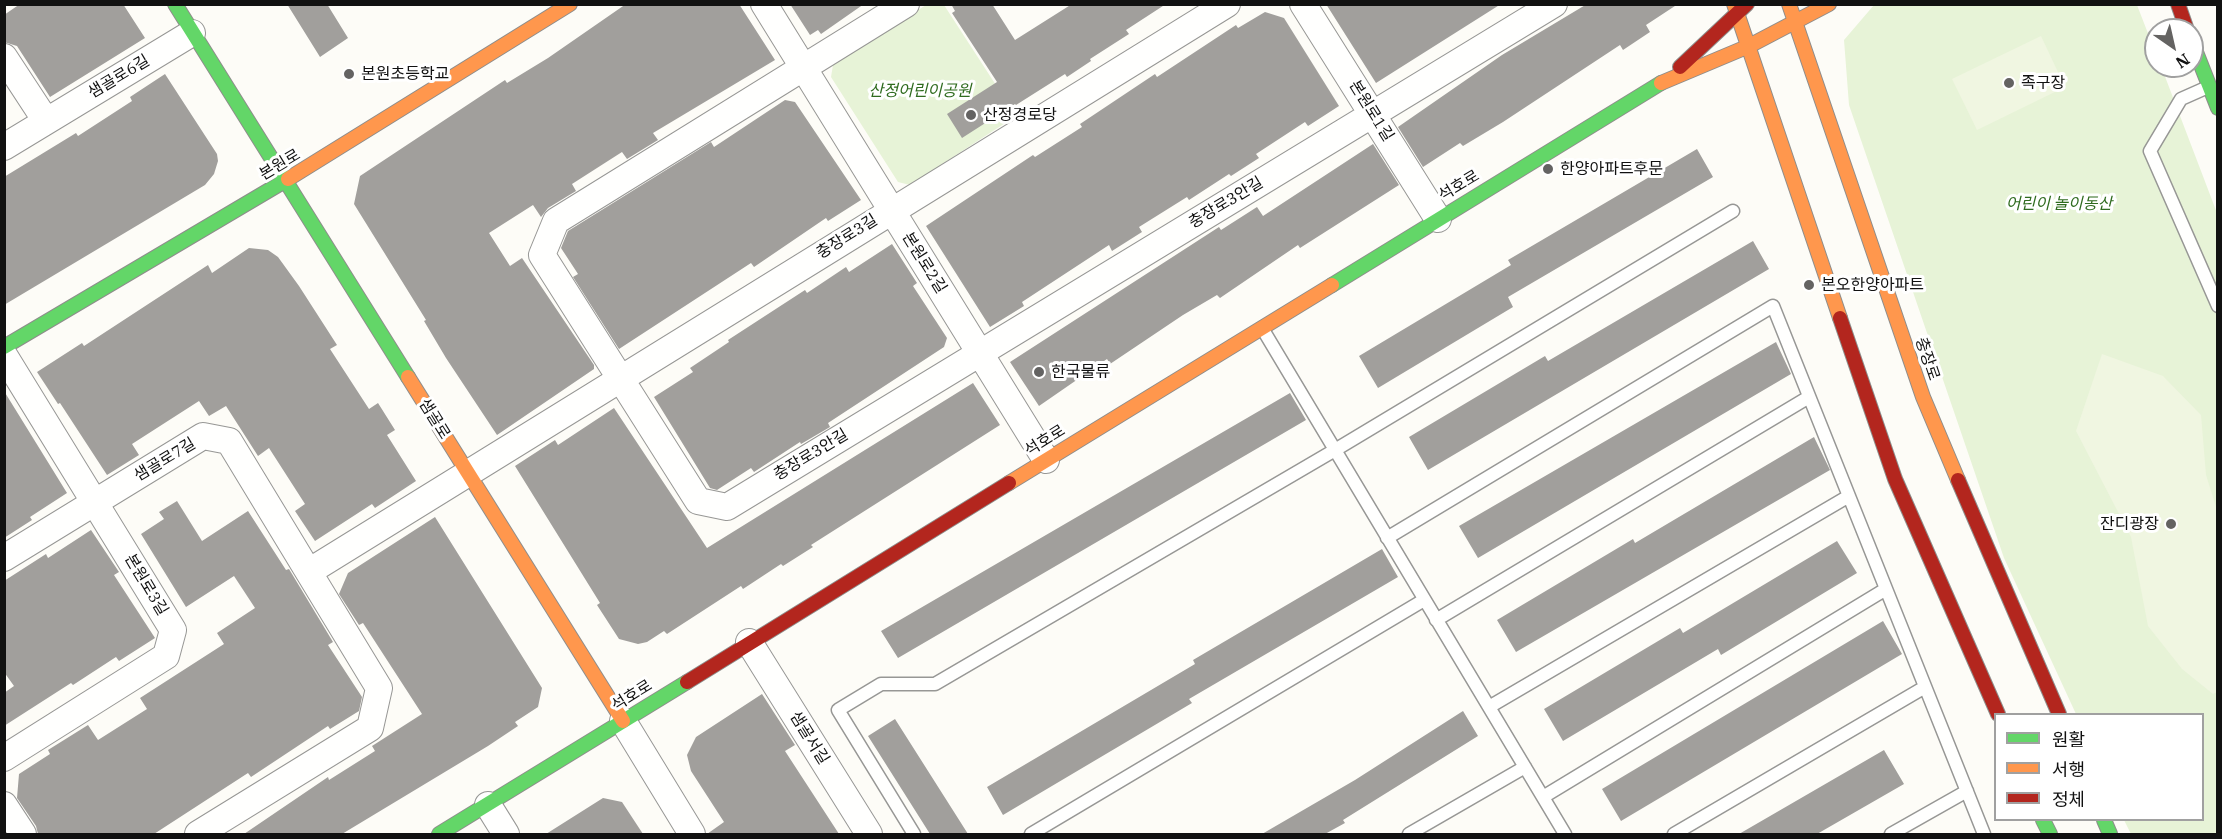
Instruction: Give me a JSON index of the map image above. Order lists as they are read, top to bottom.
{
  "streets": {
    "street": [
      "샘골로6길",
      "본원로1길",
      "본원로",
      "석호로",
      "충장로3안길",
      "충장로3길",
      "본원로2길",
      "충장로",
      "샘골로",
      "샘골로7길",
      "본원로3길",
      "샘골서길"
    ]
  },
  "crossings": [
    ["샘골로6길", "샘골로"],
    ["본원로1길", "석호로"],
    ["본원로1길", "충장로3안길"],
    ["본원로", "샘골로"],
    ["석호로", "본원로2길"],
    ["석호로", "충장로"],
    ["석호로", "샘골로"],
    ["석호로", "샘골서길"],
    ["충장로3안길", "충장로3길"],
    ["충장로3안길", "본원로2길"],
    ["충장로3길", "본원로2길"],
    ["충장로3길", "샘골로"],
    ["샘골로7길", "본원로3길"]
  ],
  "parks": ["산정어린이공원", "어린이 놀이동산"],
  "places": [
    "본원초등학교",
    "족구장",
    "산정경로당",
    "한양아파트후문",
    "본오한양아파트",
    "한국물류",
    "잔디광장"
  ],
  "legend": ["원활", "서행", "정체"],
  "north": "bottom right"
}
